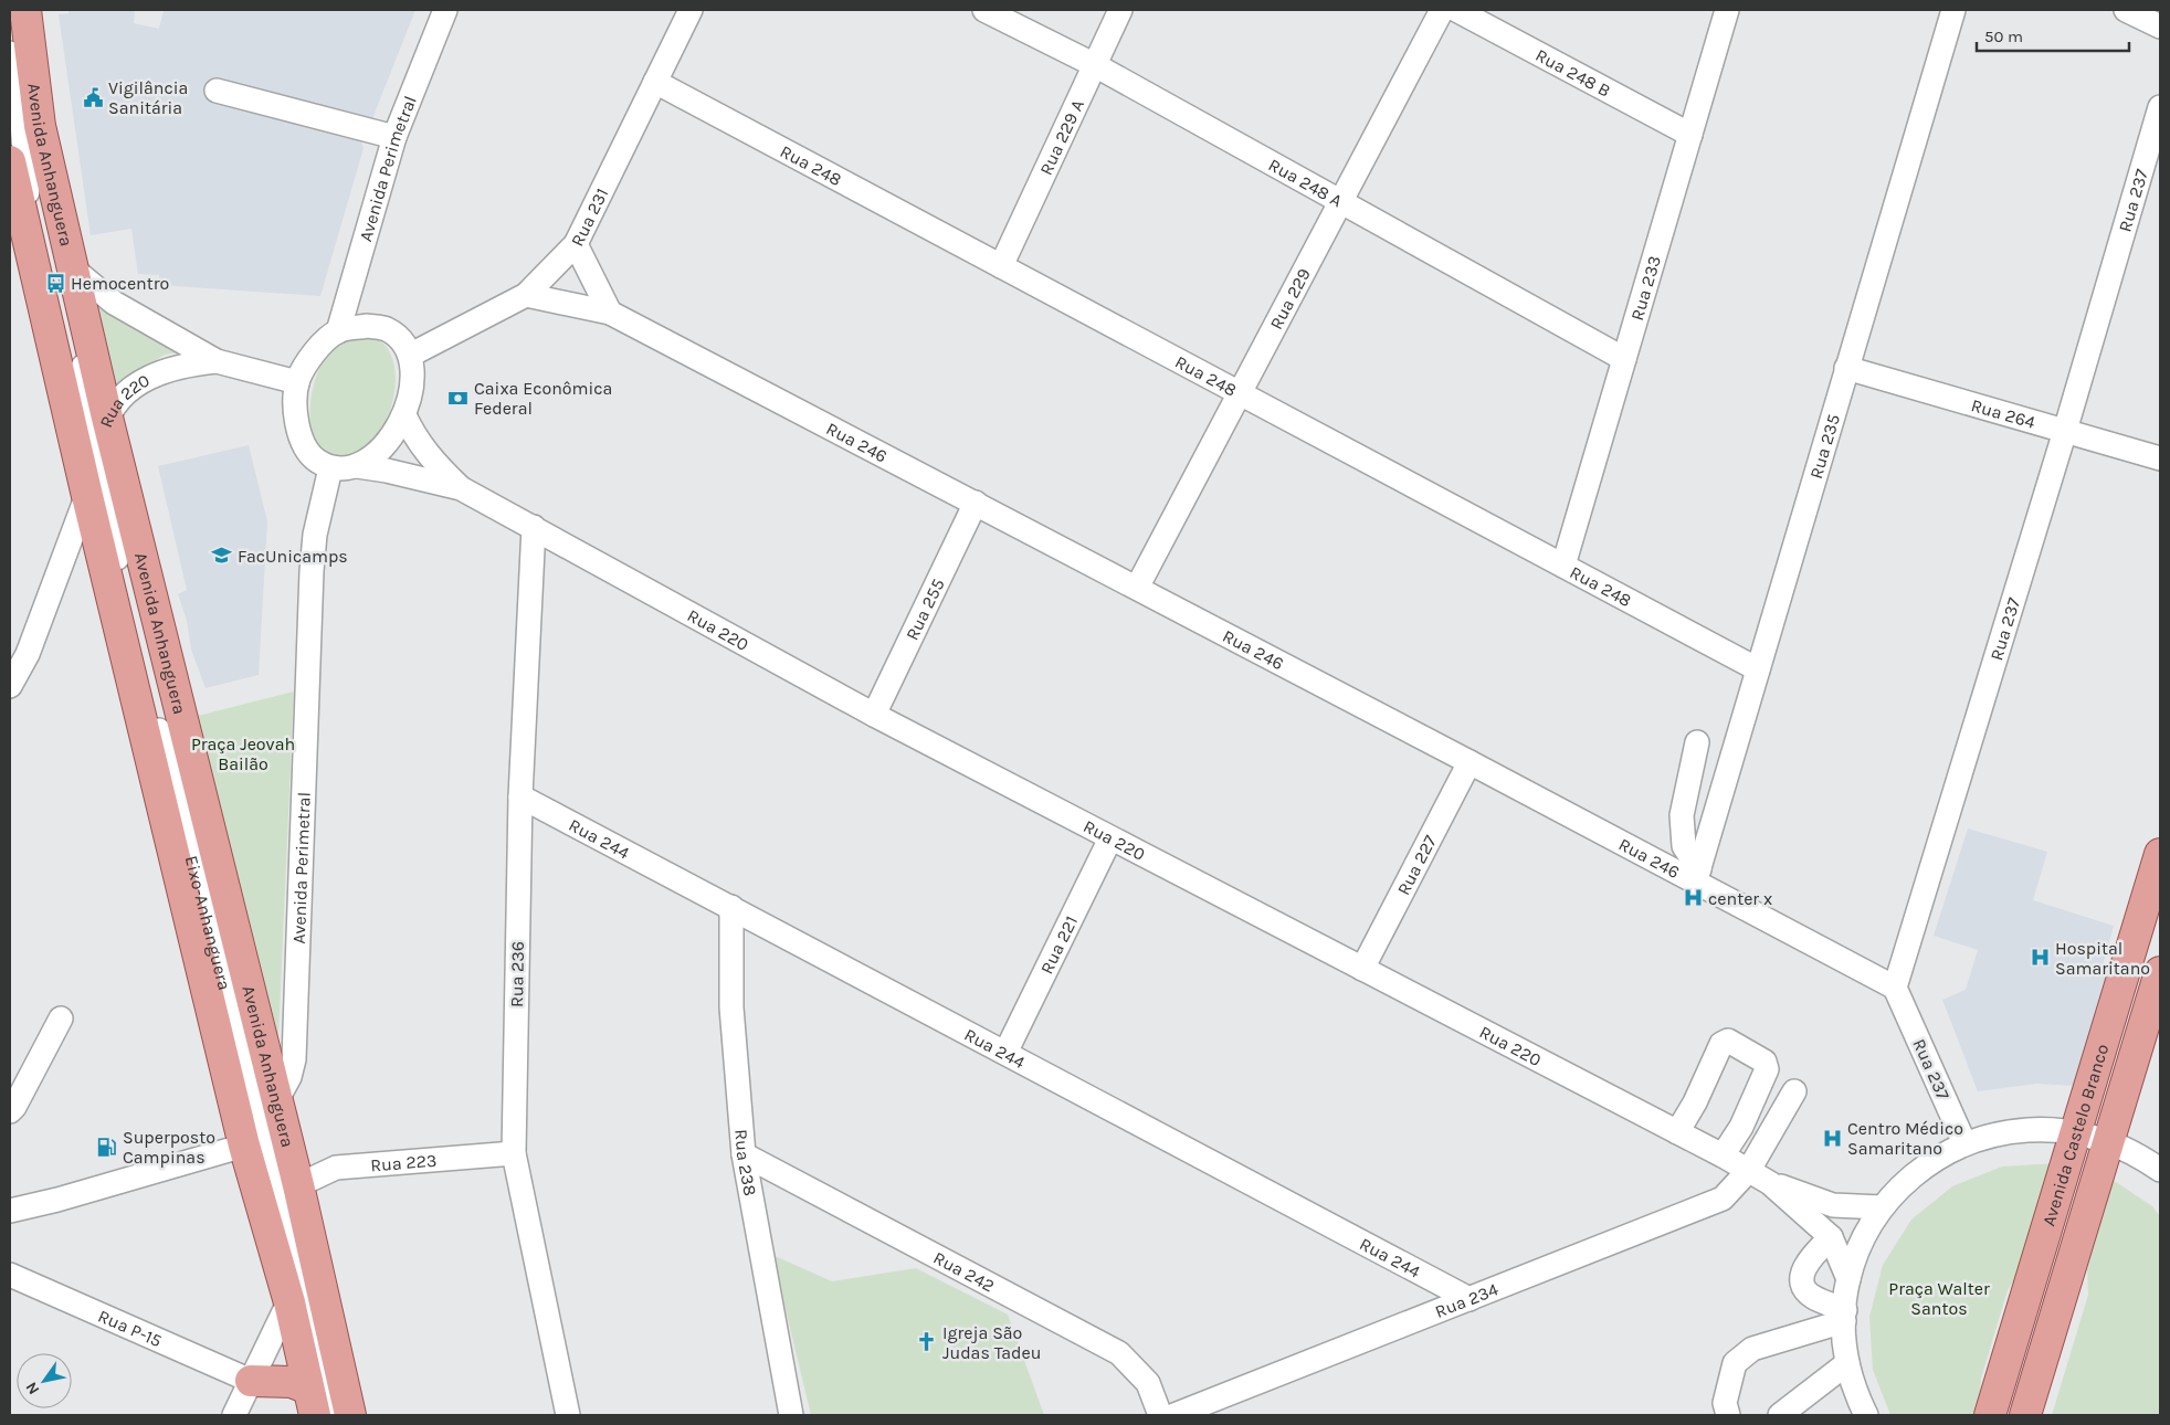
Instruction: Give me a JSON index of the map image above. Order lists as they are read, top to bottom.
{
  "streets": {
    "main road": ["Avenida Anhanguera", "Avenida Castelo Branco"],
    "street": [
      "Rua 248 B",
      "Rua 229 A",
      "Rua 248",
      "Avenida Perimetral",
      "Rua 248 A",
      "Rua 237",
      "Rua 231",
      "Rua 233",
      "Rua 229",
      "Rua 220",
      "Rua 264",
      "Rua 246",
      "Rua 235",
      "Rua 255",
      "Rua 244",
      "Rua 227",
      "Eixo-Anhanguera",
      "Rua 221",
      "Rua 236",
      "Rua 223",
      "Rua 238",
      "Rua 242",
      "Rua 234",
      "Rua P-15"
    ]
  },
  "crossings": [
    ["Rua 248 B", "Rua 233"],
    ["Rua 229 A", "Rua 248"],
    ["Rua 229 A", "Rua 248 A"],
    ["Rua 248", "Rua 231"],
    ["Rua 248", "Rua 233"],
    ["Rua 248", "Rua 229"],
    ["Rua 248", "Rua 235"],
    ["Avenida Anhanguera", "Avenida Perimetral"],
    ["Avenida Anhanguera", "Rua 220"],
    ["Avenida Anhanguera", "Rua 223"],
    ["Avenida Perimetral", "Rua 231"],
    ["Avenida Perimetral", "Rua 220"],
    ["Rua 248 A", "Rua 233"],
    ["Rua 248 A", "Rua 229"],
    ["Rua 237", "Rua 264"],
    ["Rua 237", "Rua 246"],
    ["Rua 231", "Rua 220"],
    ["Rua 231", "Rua 246"],
    ["Rua 229", "Rua 246"],
    ["Rua 220", "Rua 255"],
    ["Rua 220", "Rua 227"],
    ["Rua 220", "Eixo-Anhanguera"],
    ["Rua 220", "Rua 221"],
    ["Rua 220", "Rua 236"],
    ["Rua 220", "Rua 234"],
    ["Rua 264", "Rua 235"],
    ["Rua 246", "Rua 235"],
    ["Rua 246", "Rua 255"],
    ["Rua 246", "Rua 227"],
    ["Rua 244", "Rua 221"],
    ["Rua 244", "Rua 236"],
    ["Rua 244", "Rua 238"],
    ["Rua 244", "Rua 234"],
    ["Rua 236", "Rua 223"],
    ["Rua 238", "Rua 242"]
  ],
  "parks": ["Praça Jeovah Bailão", "Praça Walter Santos"],
  "places": {
    "public building": ["Vigilância Sanitária"],
    "bus stop": ["Hemocentro"],
    "bank": ["Caixa Econômica Federal"],
    "school or university": ["FacUnicamps"],
    "hospital": ["center x", "Hospital Samaritano", "Centro Médico Samaritano"],
    "fuel station": ["Superposto Campinas"],
    "church": ["Igreja São Judas Tadeu"]
  },
  "scale_bar": "50 m",
  "north": "bottom left"
}
